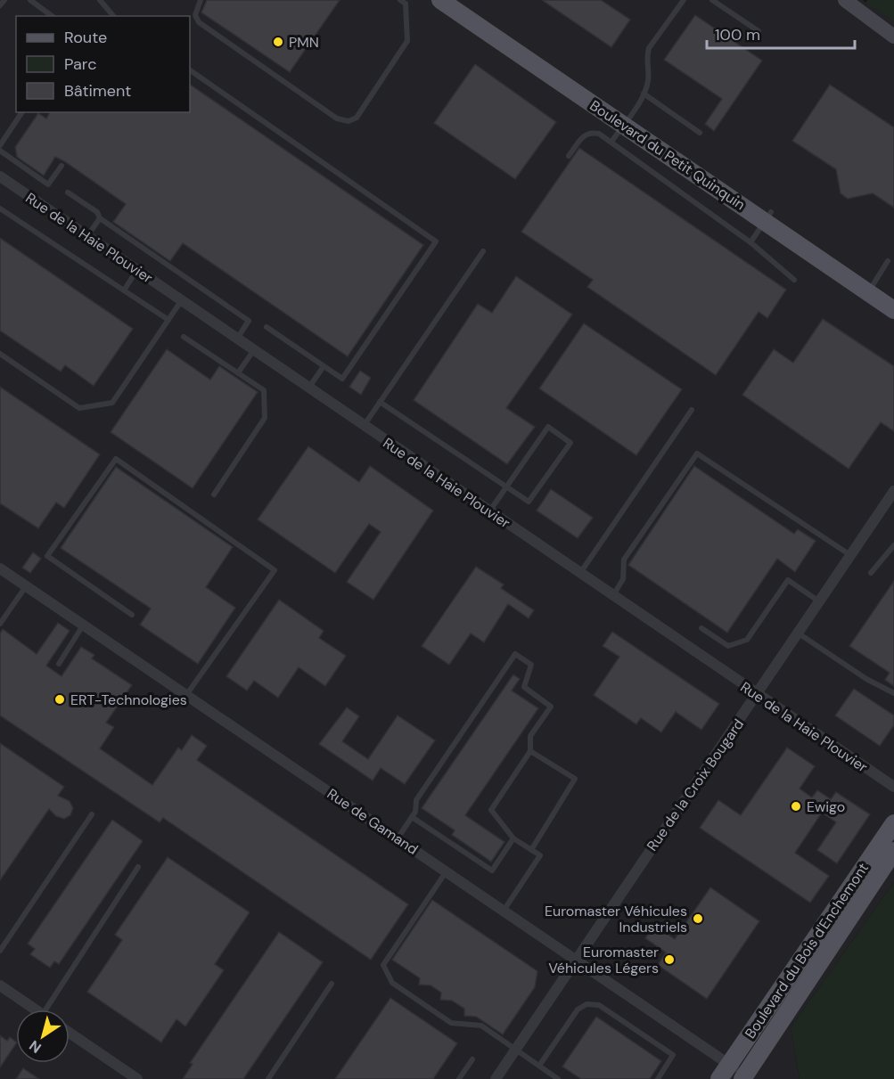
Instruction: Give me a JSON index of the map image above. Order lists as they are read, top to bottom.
{
  "streets": {
    "main road": ["Boulevard du Petit Quinquin", "Boulevard du Bois d'Enchemont"],
    "street": ["Rue de la Haie Plouvier", "Rue de la Croix Bougard", "Rue de Gamand"]
  },
  "crossings": [
    ["Rue de la Haie Plouvier", "Rue de la Croix Bougard"],
    ["Rue de la Croix Bougard", "Rue de Gamand"],
    ["Rue de Gamand", "Boulevard du Bois d'Enchemont"]
  ],
  "places": [
    "PMN",
    "ERT-Technologies",
    "Ewigo",
    "Euromaster Véhicules Industriels",
    "Euromaster Véhicules Légers"
  ],
  "legend": ["Route", "Parc", "Bâtiment"],
  "scale_bar": "100 m",
  "north": "bottom left"
}
